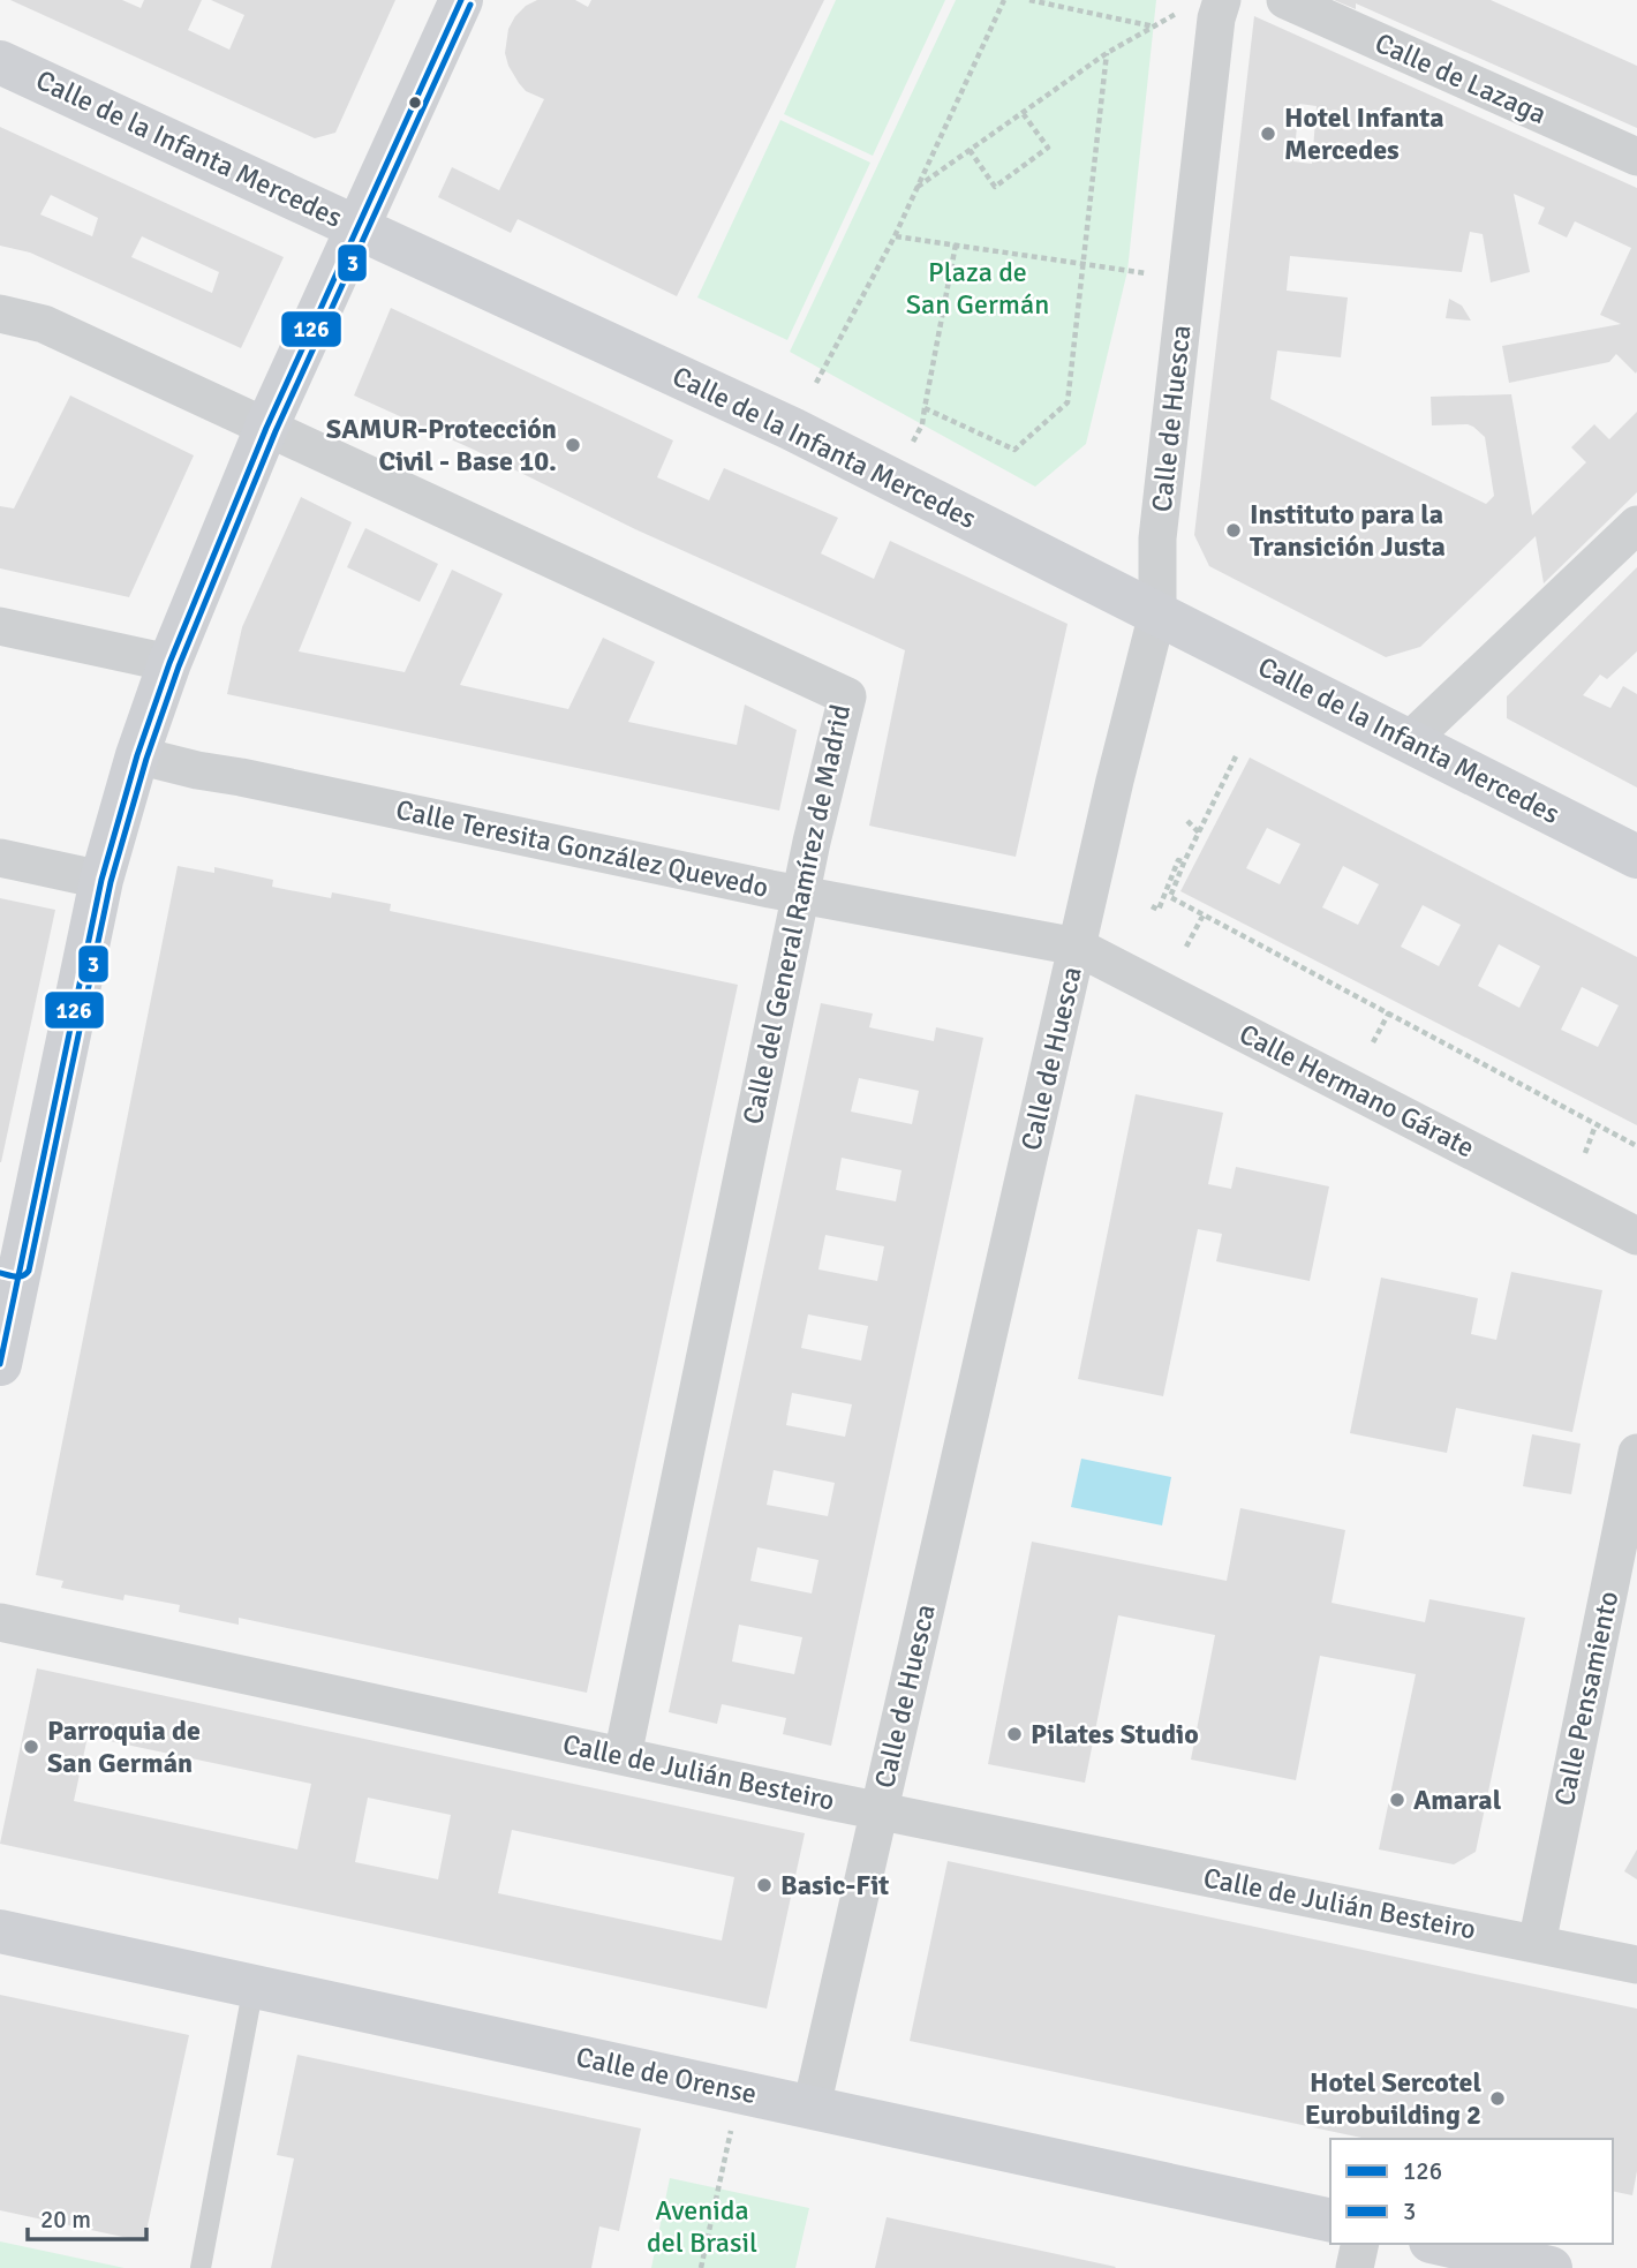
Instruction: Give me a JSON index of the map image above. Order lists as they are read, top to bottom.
{
  "streets": {
    "street": [
      "Calle de Lazaga",
      "Calle de la Infanta Mercedes",
      "Calle de Huesca",
      "Calle Teresita González Quevedo",
      "Calle del General Ramírez de Madrid",
      "Calle Hermano Gárate",
      "Calle Pensamiento",
      "Calle de Julián Besteiro",
      "Calle de Orense"
    ]
  },
  "crossings": [
    ["Calle de la Infanta Mercedes", "Calle de Huesca"],
    ["Calle de Huesca", "Calle Teresita González Quevedo"],
    ["Calle de Huesca", "Calle Hermano Gárate"],
    ["Calle de Huesca", "Calle de Julián Besteiro"],
    ["Calle de Huesca", "Calle de Orense"],
    ["Calle Teresita González Quevedo", "Calle del General Ramírez de Madrid"],
    ["Calle Teresita González Quevedo", "Calle Hermano Gárate"],
    ["Calle del General Ramírez de Madrid", "Calle de Julián Besteiro"],
    ["Calle Pensamiento", "Calle de Julián Besteiro"]
  ],
  "parks": ["Plaza de San Germán", "Avenida del Brasil"],
  "places": [
    "Hotel Infanta Mercedes",
    "SAMUR-Protección Civil - Base 10.",
    "Instituto para la Transición Justa",
    "Pilates Studio",
    "Parroquia de San Germán",
    "Amaral",
    "Basic-Fit",
    "Hotel Sercotel Eurobuilding 2"
  ],
  "lines": ["transit line 126", "transit line 3"],
  "legend": ["126", "3"],
  "scale_bar": "20 m"
}
